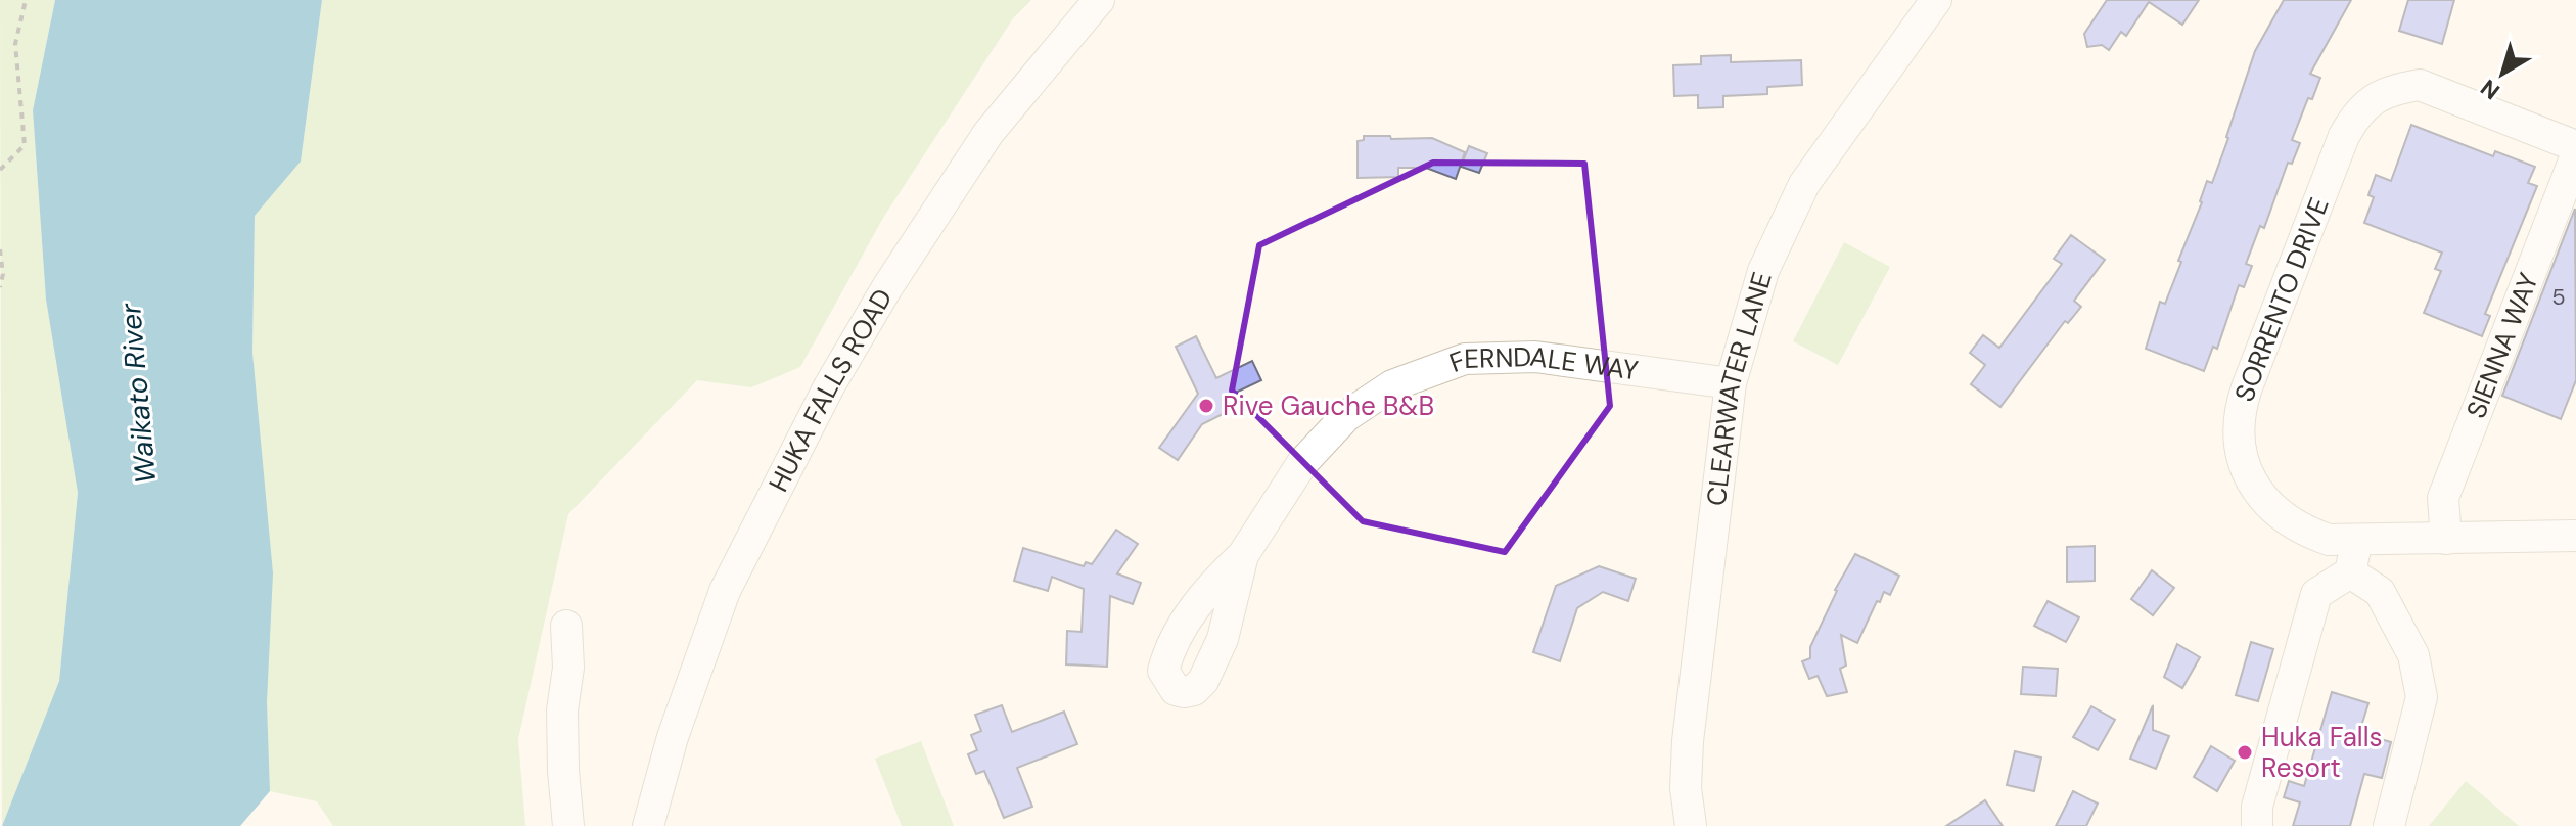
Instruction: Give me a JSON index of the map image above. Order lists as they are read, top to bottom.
{
  "streets": {
    "street": [
      "SORRENTO DRIVE",
      "SIENNA WAY",
      "FERNDALE WAY",
      "CLEARWATER LANE",
      "HUKA FALLS ROAD"
    ]
  },
  "crossings": [
    ["SORRENTO DRIVE", "SIENNA WAY"],
    ["FERNDALE WAY", "CLEARWATER LANE"]
  ],
  "water": ["Waikato River"],
  "places": ["Rive Gauche B&B", "Huka Falls Resort"],
  "house_numbers": ["5"],
  "north": "bottom left"
}
